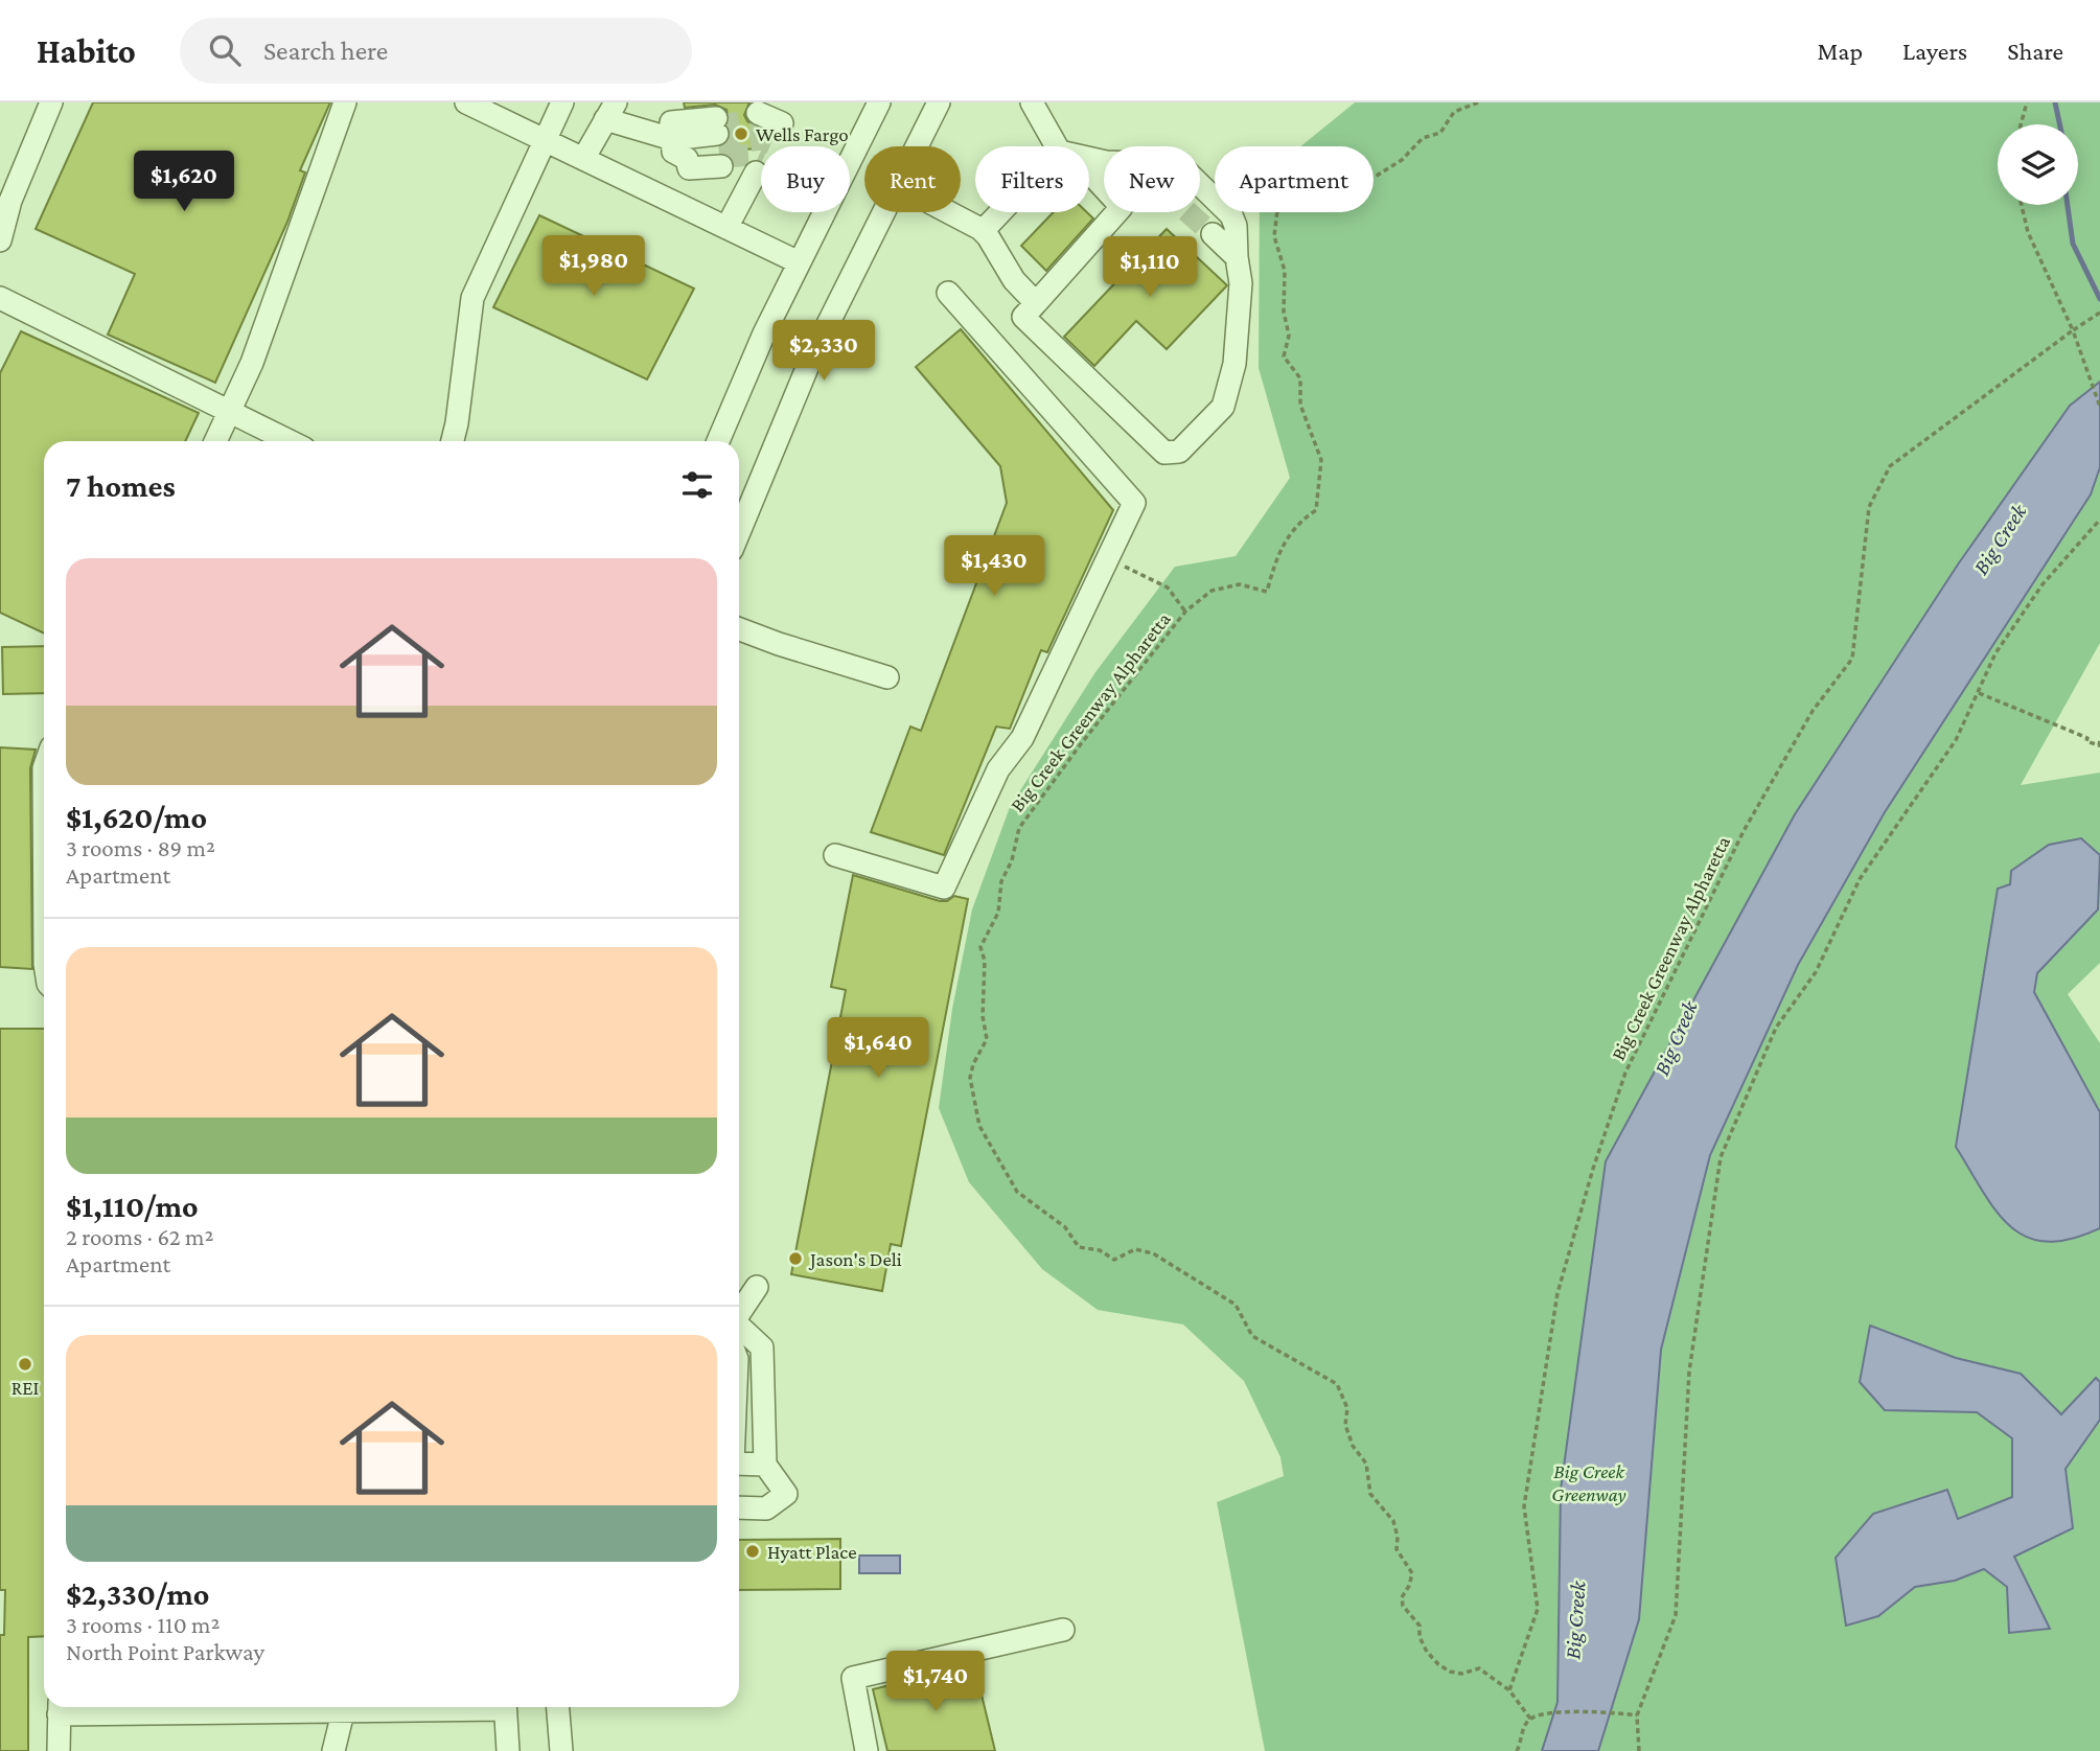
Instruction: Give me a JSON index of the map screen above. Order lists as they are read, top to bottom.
{
  "streets": {
    "path": ["Big Creek Greenway Alpharetta"]
  },
  "water": ["Big Creek"],
  "parks": ["Big Creek Greenway"],
  "places": [
    "Wells Fargo",
    "Jason's Deli",
    "REI",
    "Hyatt Place"
  ],
  "page": {
    "header": "Habito",
    "search": "Search here",
    "nav": ["Map", "Layers", "Share"],
    "chip": [
      "Buy",
      "Rent",
      "Filters",
      "New",
      "Apartment"
    ],
    "price": [
      "$1,620",
      "$1,980",
      "$1,110",
      "$2,330",
      "$1,430",
      "$1,640",
      "$1,740"
    ],
    "heading": "7 homes",
    "list": [
      {
        "name": "$1,620/mo",
        "note": "3 rooms · 89 m² · Apartment"
      },
      {
        "name": "$1,110/mo",
        "note": "2 rooms · 62 m² · Apartment"
      },
      {
        "name": "$2,330/mo",
        "note": "3 rooms · 110 m² · North Point Parkway"
      }
    ]
  }
}
